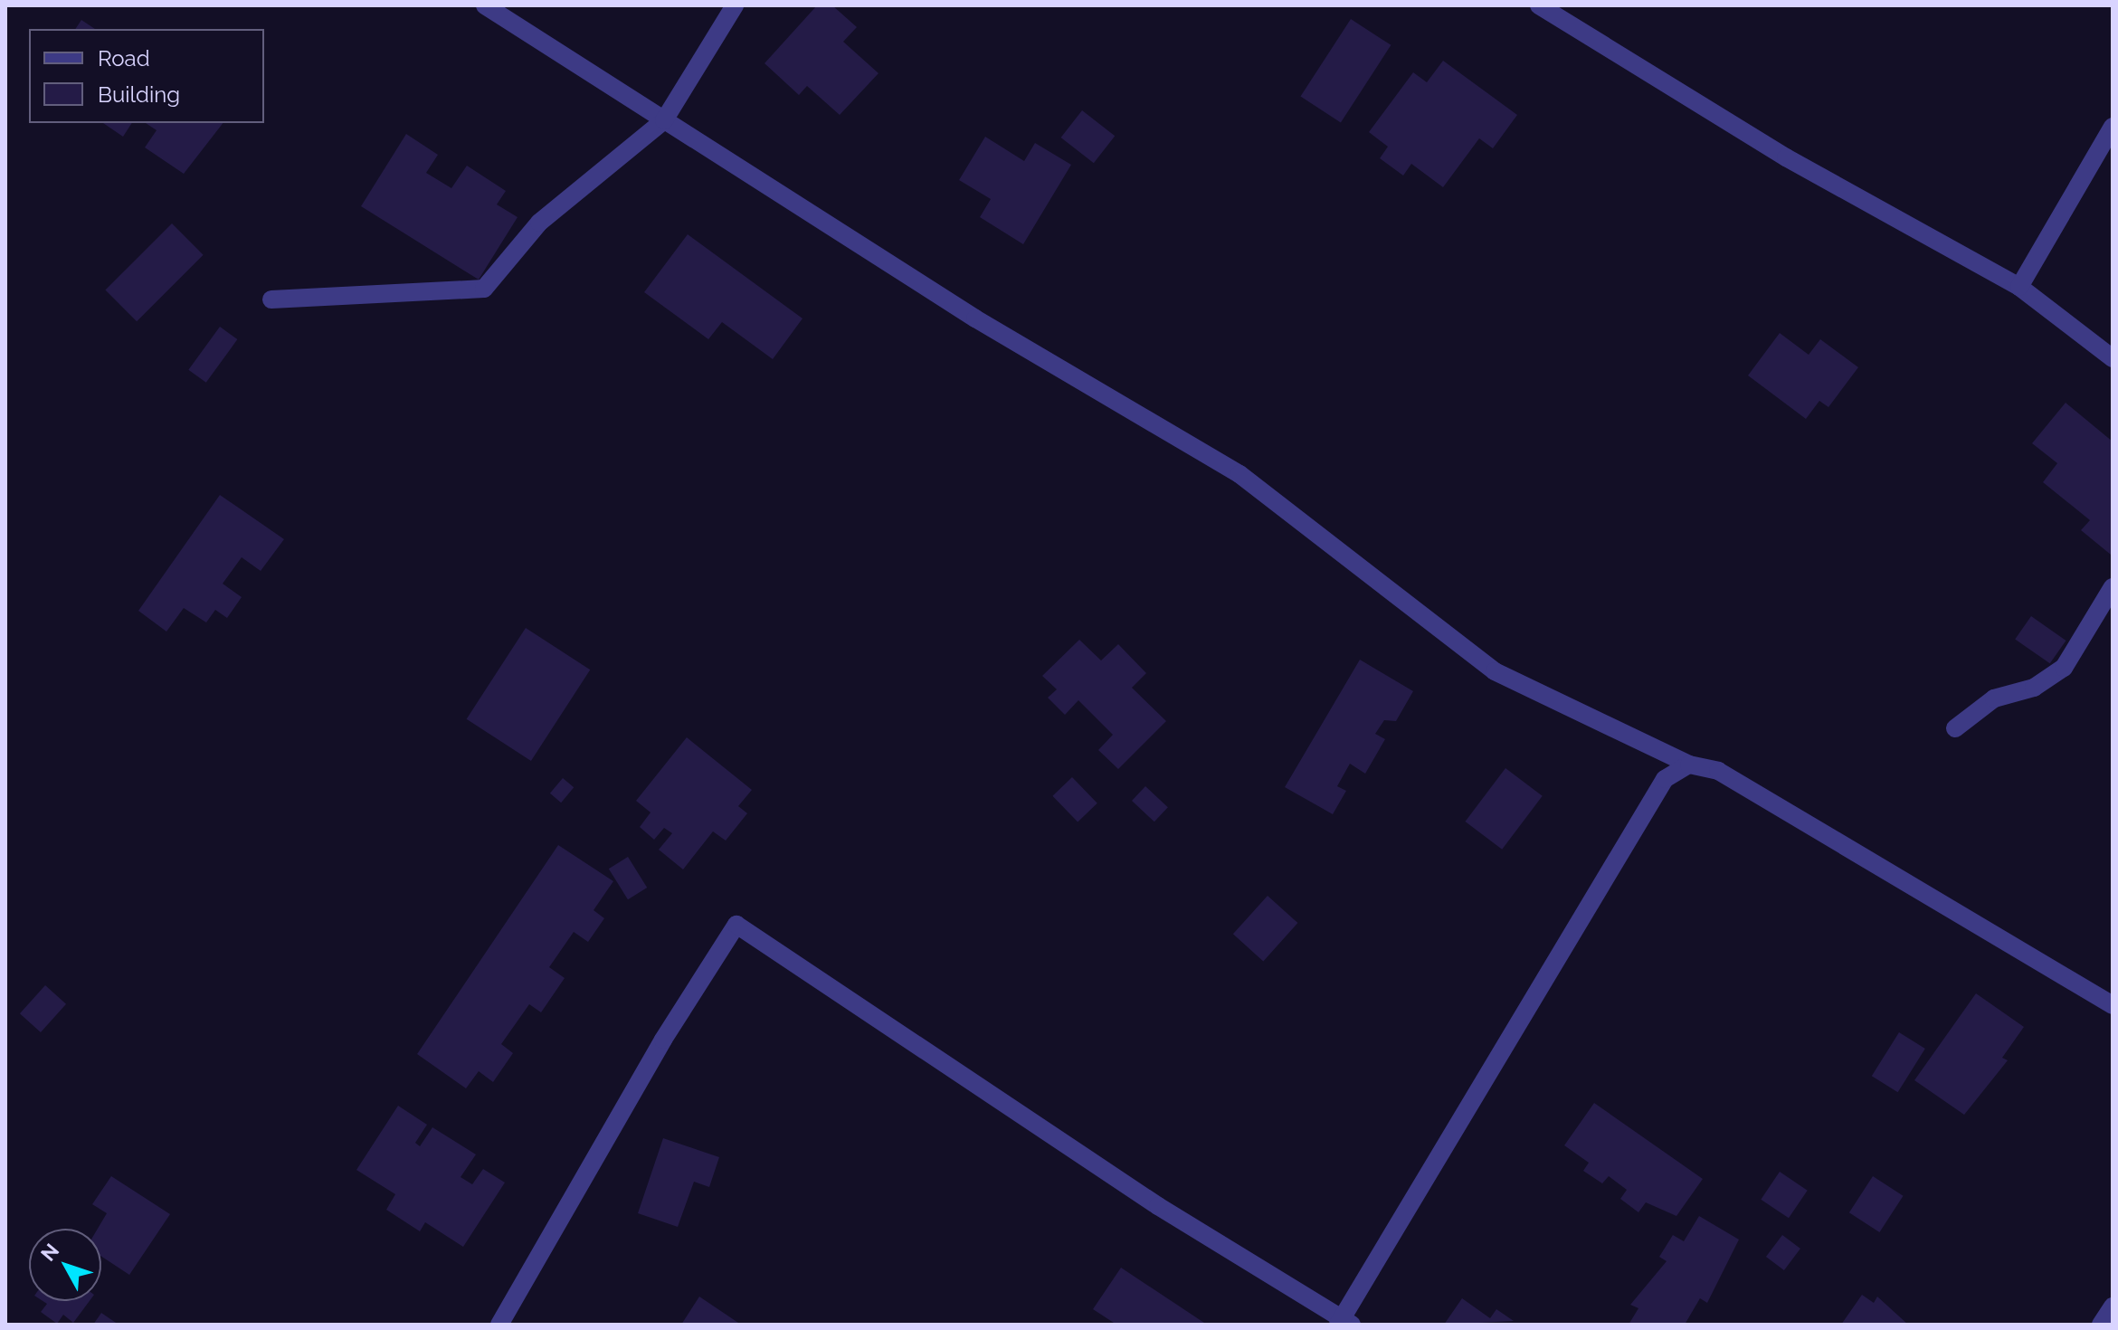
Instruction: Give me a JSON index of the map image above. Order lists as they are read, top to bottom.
{
  "legend": ["Road", "Building"],
  "north": "top left"
}
